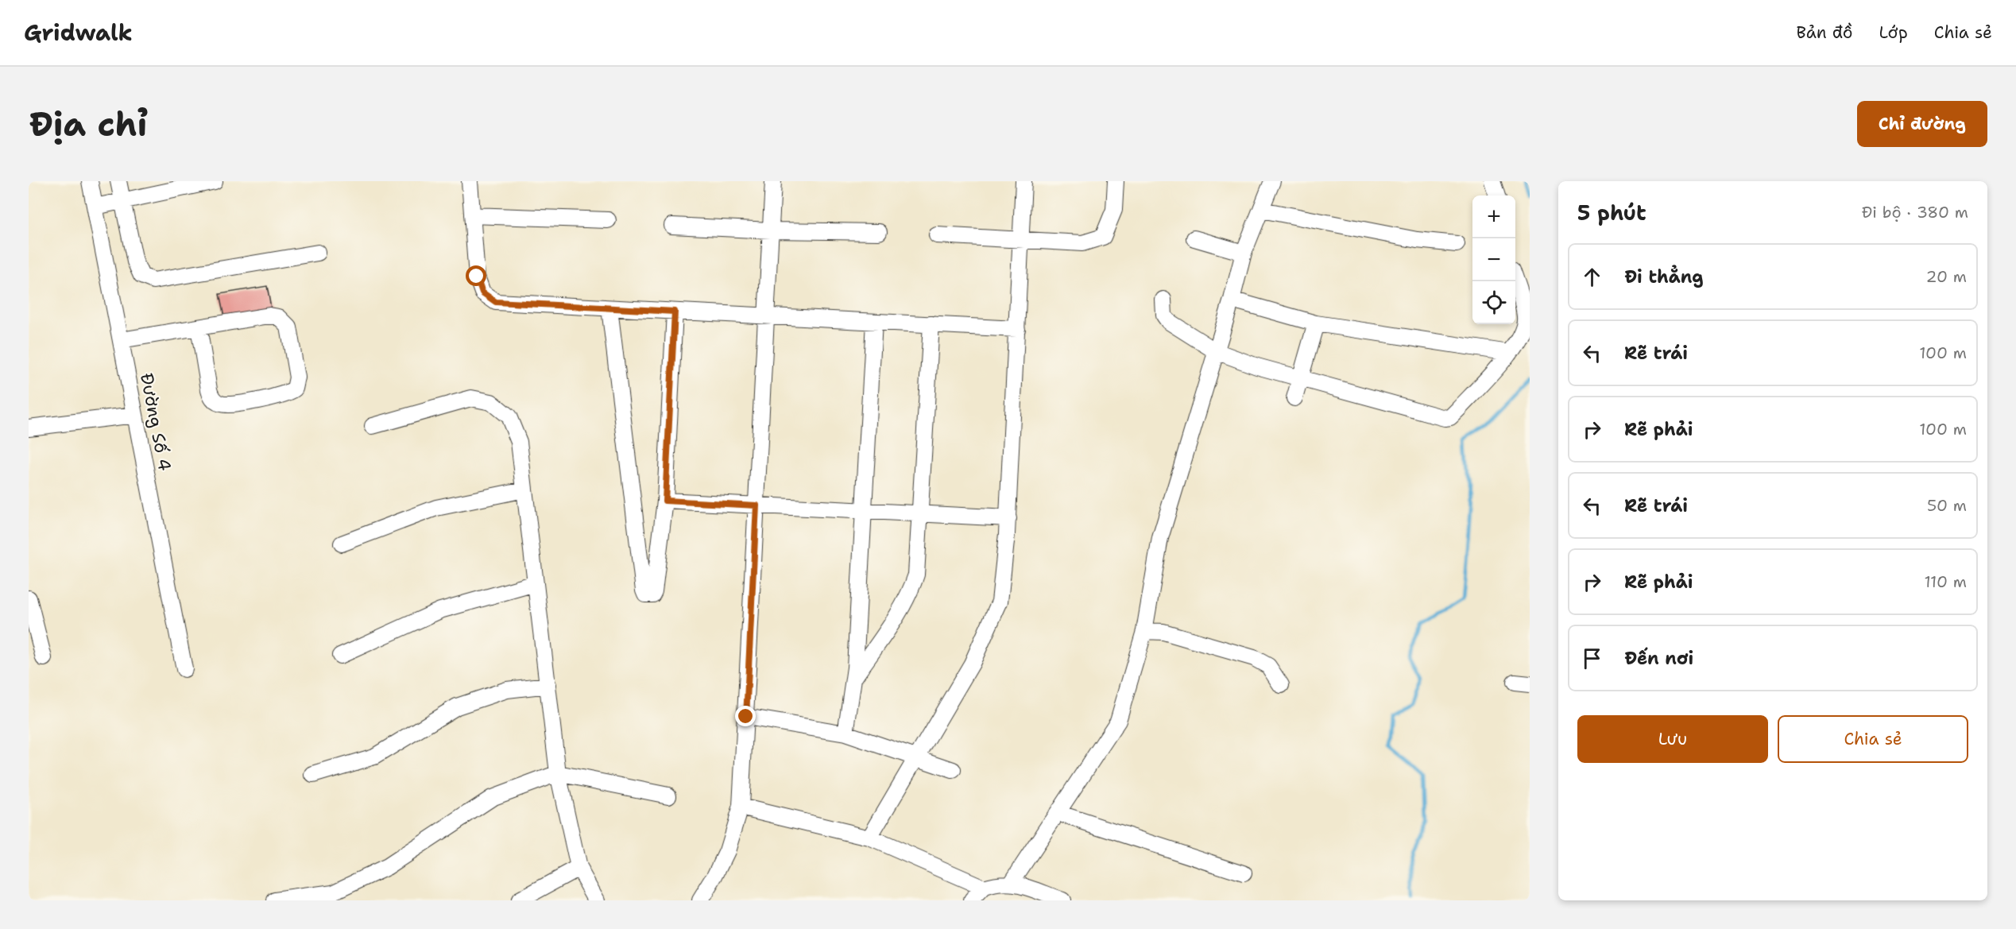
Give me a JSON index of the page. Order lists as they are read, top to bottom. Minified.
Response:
{"streets":{"street":["Đường Số 4"]},"page":{"header":"Gridwalk","nav":["Bản đồ","Lớp","Chia sẻ"],"buttons":["Chỉ đường",["Lưu","Chia sẻ"]],"title":"Địa chỉ","heading":["5 phút","Đi bộ · 380 m"],"map_buttons":["+","−"],"list":[["Đi thẳng","20 m"],["Rẽ trái","100 m"],["Rẽ phải","100 m"],["Rẽ trái","50 m"],["Rẽ phải","110 m"],"Đến nơi"]}}
